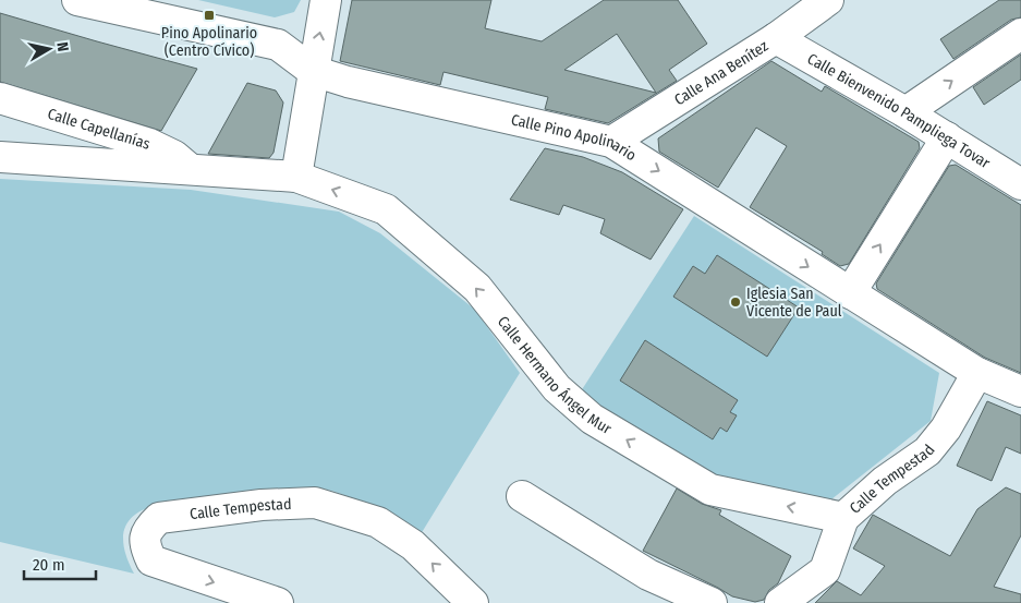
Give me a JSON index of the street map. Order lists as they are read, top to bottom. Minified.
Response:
{"streets":{"street":["Calle Ana Benítez","Calle Bienvenido Pampliega Tovar","Calle Capellanías","Calle Pino Apolinario","Calle Hermano Ángel Mur","Calle Tempestad"]},"crossings":[["Calle Ana Benítez","Calle Bienvenido Pampliega Tovar"],["Calle Ana Benítez","Calle Pino Apolinario"],["Calle Capellanías","Calle Hermano Ángel Mur"],["Calle Pino Apolinario","Calle Tempestad"],["Calle Hermano Ángel Mur","Calle Tempestad"]],"places":{"transit":["Pino Apolinario (Centro Cívico)"],"other":["Iglesia San Vicente de Paul"]},"scale_bar":"20 m","north":"right"}
